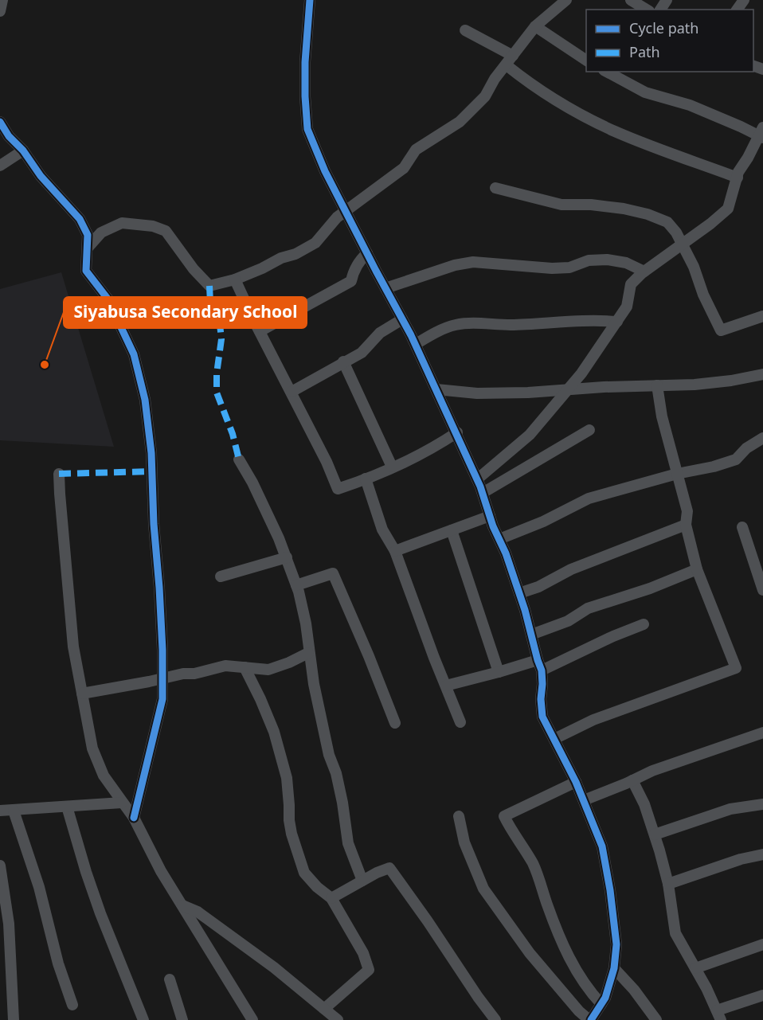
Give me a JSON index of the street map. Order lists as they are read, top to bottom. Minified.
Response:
{"places":["Siyabusa Secondary School"],"legend":["Cycle path","Path"]}
